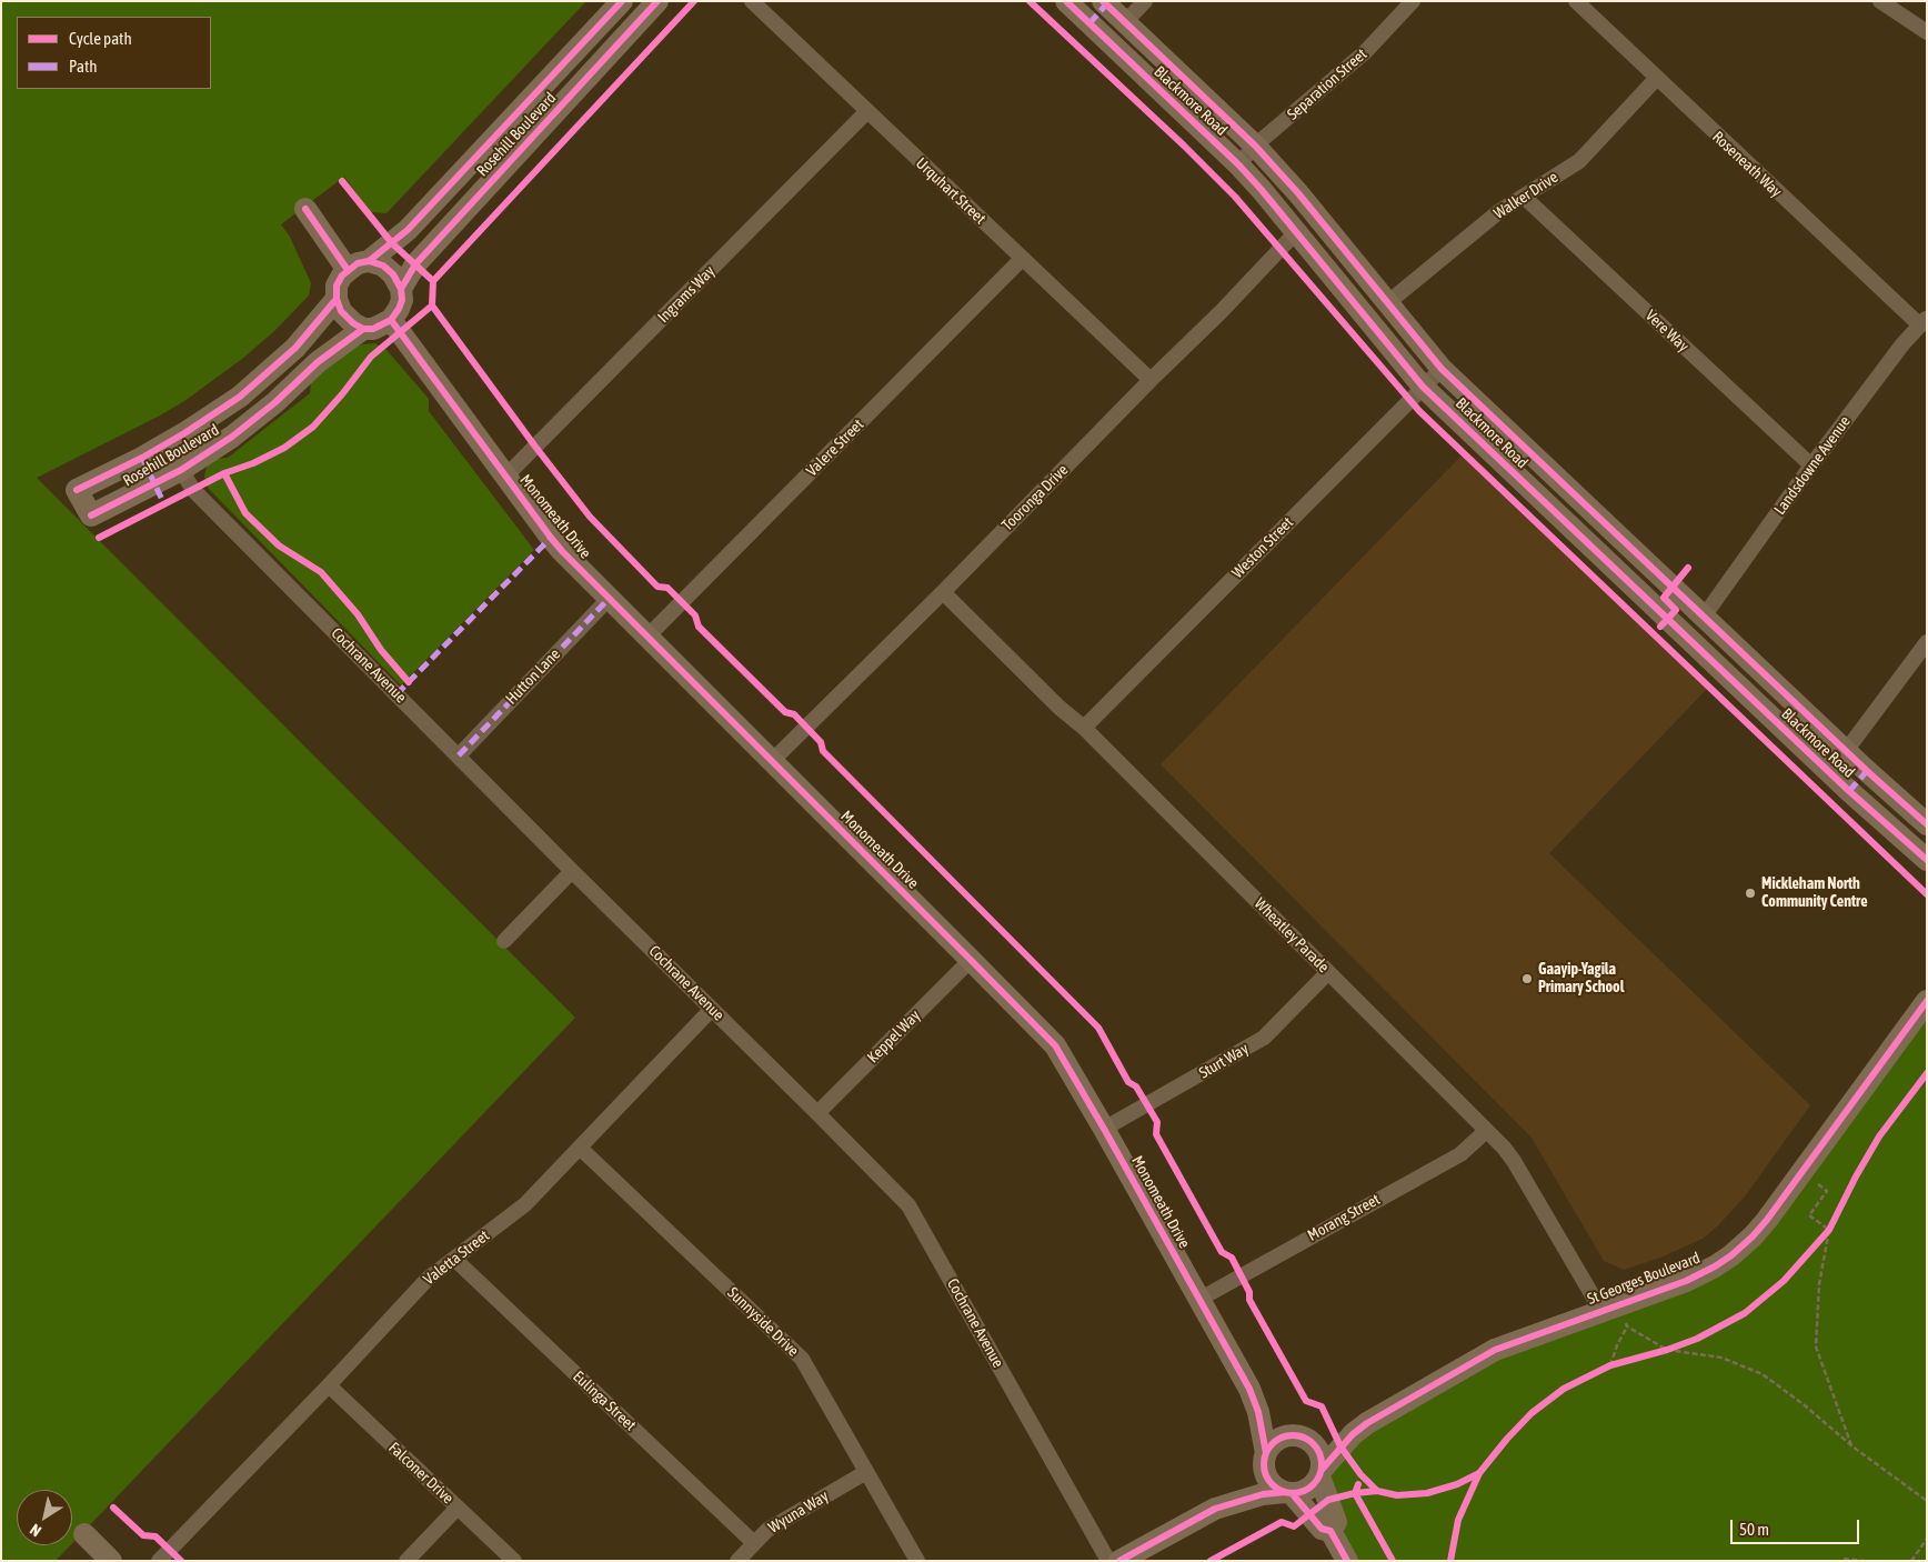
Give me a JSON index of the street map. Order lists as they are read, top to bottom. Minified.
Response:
{"streets":{"street":["Separation Street","Blackmore Road","Rosehill Boulevard","Roseneath Way","Urquhart Street","Walker Drive","Ingrams Way","Vere Way","Valere Street","Landsdowne Avenue","Tooronga Drive","Monomeath Drive","Weston Street","Cochrane Avenue","Hutton Lane","Wheatley Parade","Keppel Way","Sturt Way","Morang Street","Valetta Street","St Georges Boulevard","Sunnyside Drive","Eulinga Street","Falconer Drive","Wyuna Way"]},"crossings":[["Separation Street","Blackmore Road"],["Blackmore Road","Walker Drive"],["Blackmore Road","Landsdowne Avenue"],["Blackmore Road","Tooronga Drive"],["Blackmore Road","Weston Street"],["Rosehill Boulevard","Monomeath Drive"],["Rosehill Boulevard","Cochrane Avenue"],["Roseneath Way","Walker Drive"],["Roseneath Way","Landsdowne Avenue"],["Urquhart Street","Ingrams Way"],["Urquhart Street","Valere Street"],["Urquhart Street","Tooronga Drive"],["Walker Drive","Vere Way"],["Ingrams Way","Monomeath Drive"],["Vere Way","Landsdowne Avenue"],["Valere Street","Monomeath Drive"],["Tooronga Drive","Monomeath Drive"],["Tooronga Drive","Wheatley Parade"],["Monomeath Drive","Hutton Lane"],["Monomeath Drive","Keppel Way"],["Monomeath Drive","Sturt Way"],["Monomeath Drive","Morang Street"],["Monomeath Drive","St Georges Boulevard"],["Weston Street","Wheatley Parade"],["Cochrane Avenue","Hutton Lane"],["Cochrane Avenue","Keppel Way"],["Cochrane Avenue","Valetta Street"],["Wheatley Parade","Sturt Way"],["Wheatley Parade","Morang Street"],["Wheatley Parade","St Georges Boulevard"],["Valetta Street","Sunnyside Drive"],["Valetta Street","Eulinga Street"],["Valetta Street","Falconer Drive"],["Sunnyside Drive","Wyuna Way"],["Eulinga Street","Wyuna Way"]],"places":["Mickleham North Community Centre","Gaayip-Yagila Primary School"],"legend":["Cycle path","Path"],"scale_bar":"50 m","north":"bottom left"}
